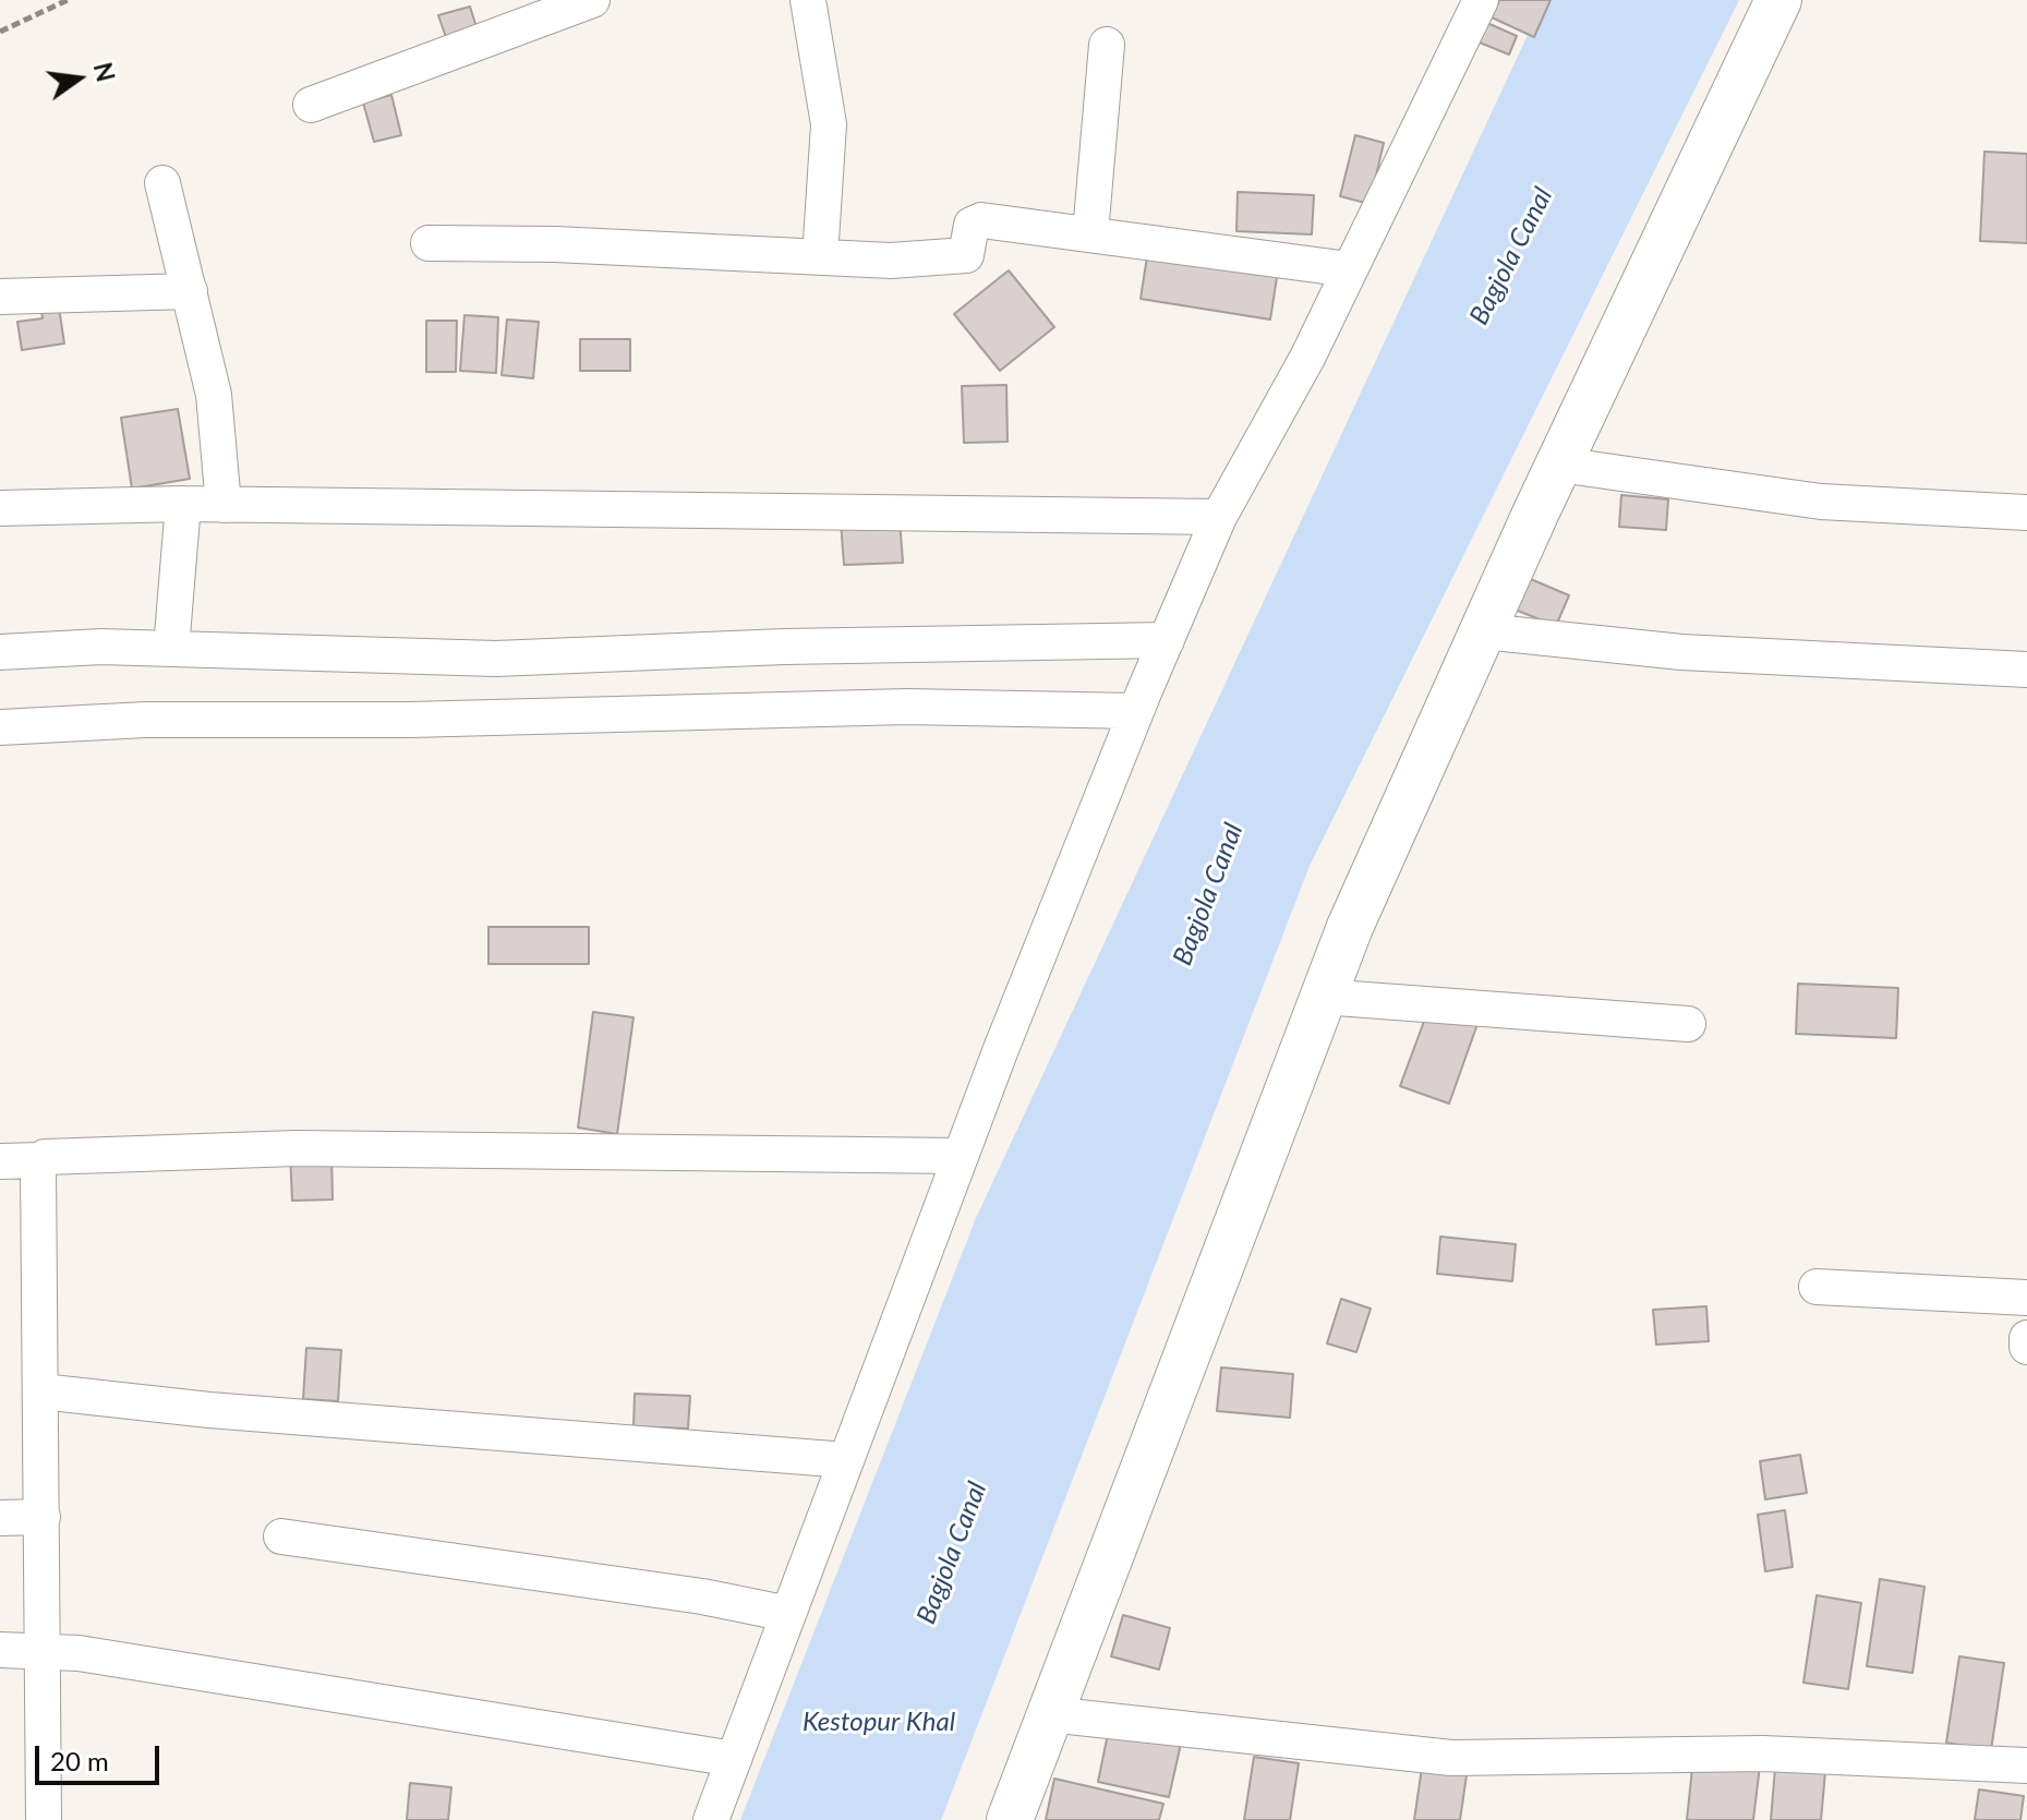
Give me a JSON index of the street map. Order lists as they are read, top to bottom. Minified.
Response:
{"water":["Bagjola Canal","Kestopur Khal"],"scale_bar":"20 m","north":"right"}
